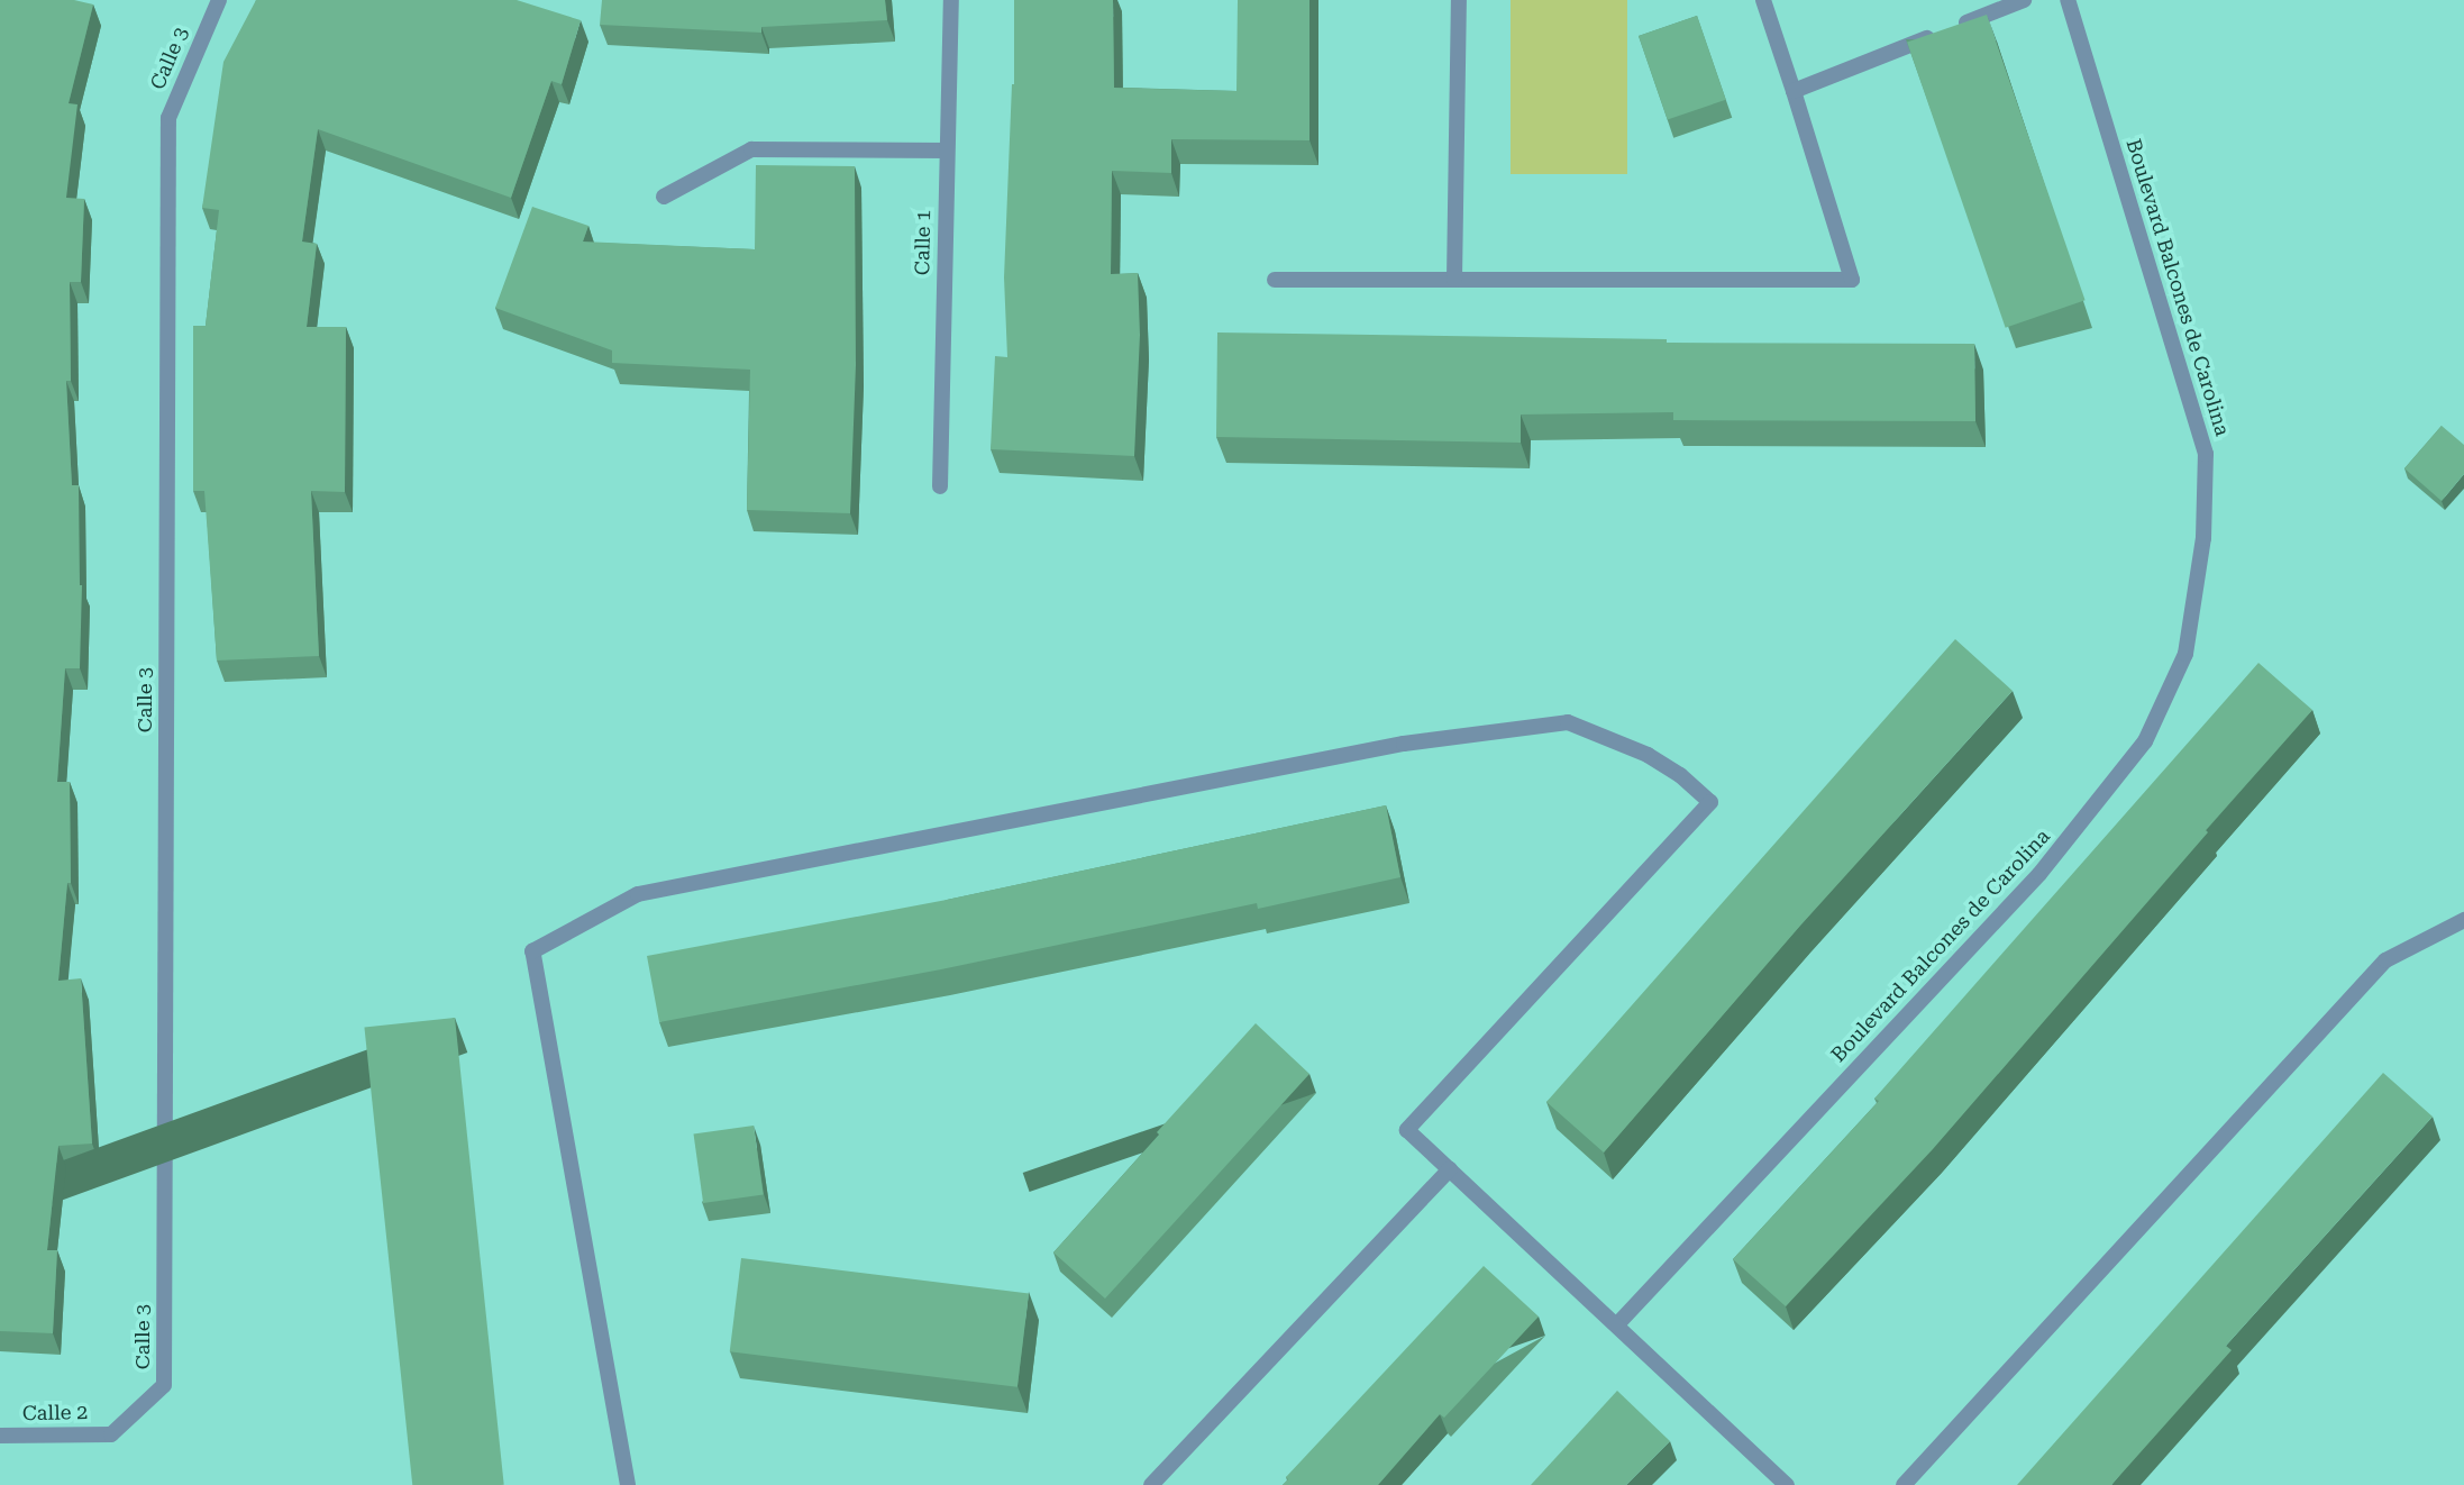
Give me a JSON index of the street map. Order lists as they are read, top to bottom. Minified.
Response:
{"streets":{"street":["Calle 3","Calle 1","Boulevard Balcones de Carolina","Calle 2"]},"crossings":[["Calle 3","Calle 2"]]}
